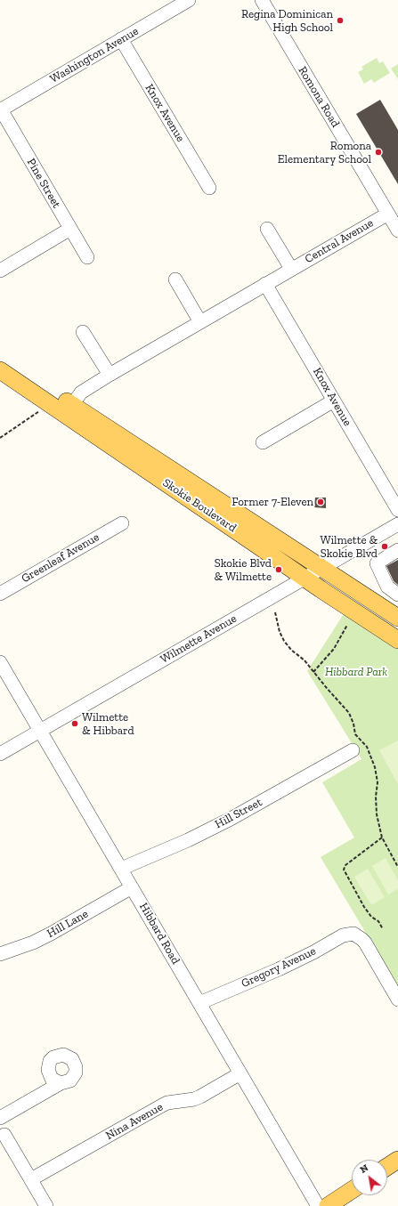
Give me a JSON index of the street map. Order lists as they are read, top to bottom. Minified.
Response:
{"streets":{"main road":["Skokie Boulevard"],"street":["Washington Avenue","Romona Road","Knox Avenue","Pine Street","Central Avenue","Greenleaf Avenue","Wilmette Avenue","Hill Street","Hill Lane","Hibbard Road","Gregory Avenue","Nina Avenue"]},"crossings":[["Washington Avenue","Knox Avenue"],["Washington Avenue","Pine Street"],["Romona Road","Central Avenue"],["Knox Avenue","Central Avenue"],["Central Avenue","Skokie Boulevard"],["Skokie Boulevard","Wilmette Avenue"],["Wilmette Avenue","Hibbard Road"],["Hill Street","Hibbard Road"],["Hill Lane","Hibbard Road"],["Hibbard Road","Gregory Avenue"],["Hibbard Road","Nina Avenue"]],"parks":["Hibbard Park"],"places":["Regina Dominican High School","Romona Elementary School","Former 7-Eleven","Wilmette & Skokie Blvd","Skokie Blvd & Wilmette","Wilmette & Hibbard"],"north":"top left"}
